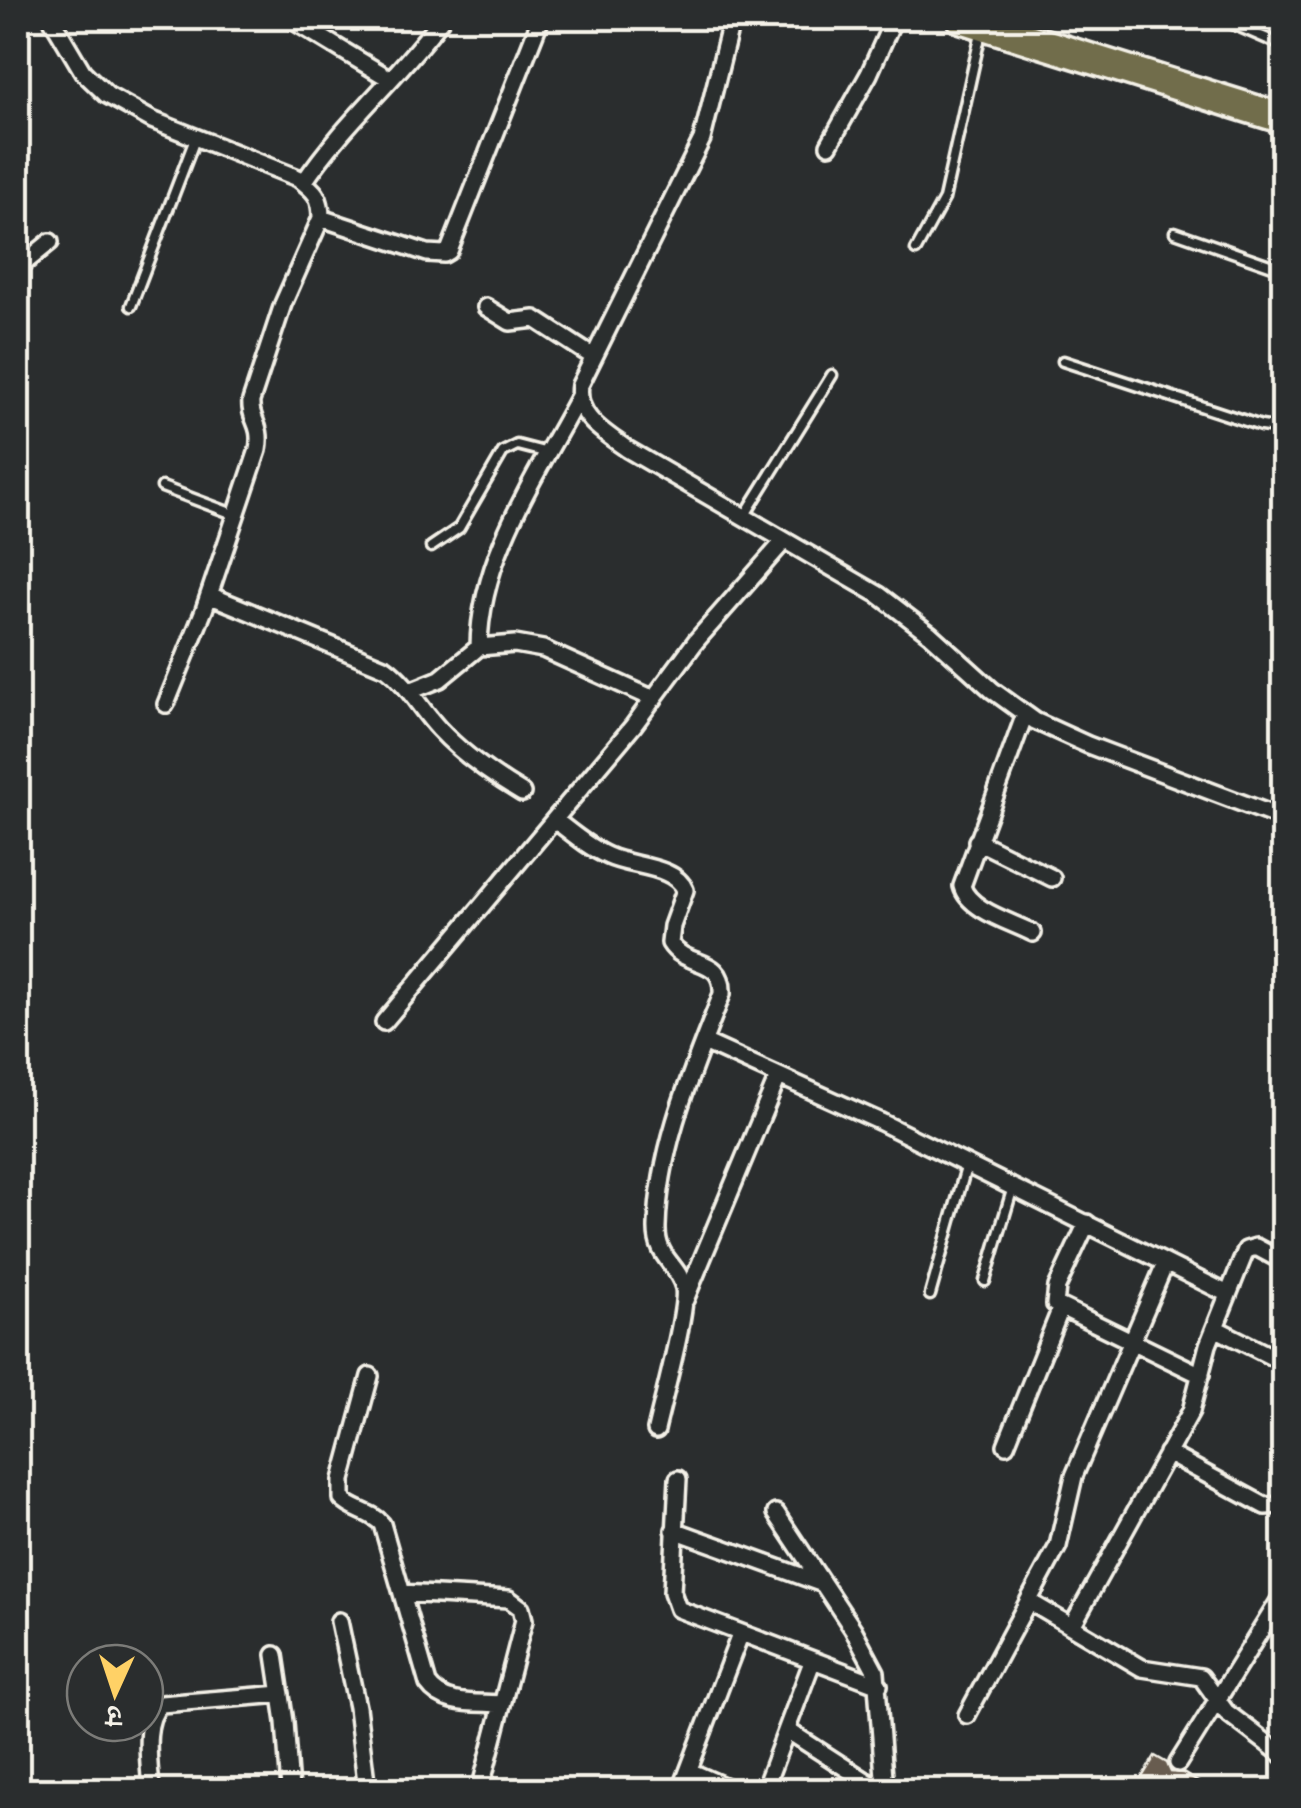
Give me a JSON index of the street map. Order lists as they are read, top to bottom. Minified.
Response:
{"north":"bottom"}
